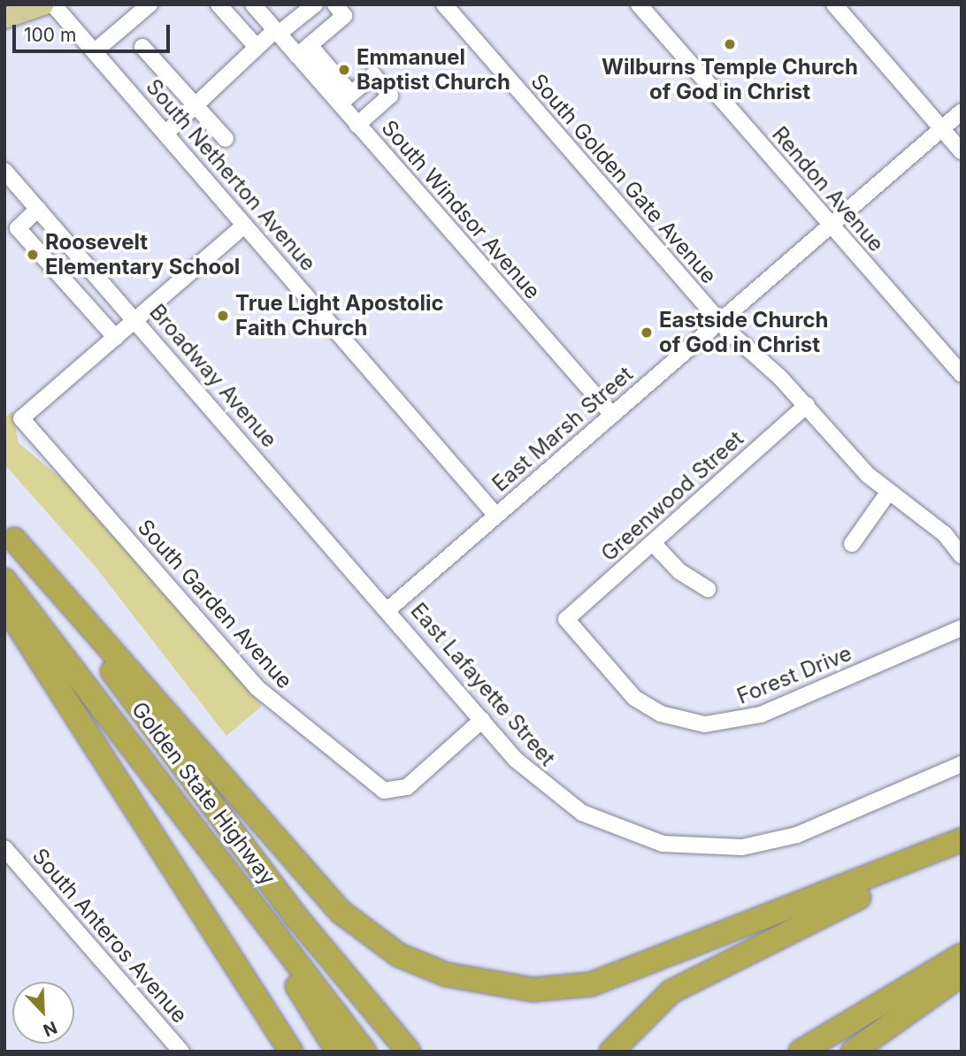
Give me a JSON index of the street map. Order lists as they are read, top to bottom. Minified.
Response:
{"streets":{"highway":["Golden State Highway"],"street":["South Netherton Avenue","South Golden Gate Avenue","Rendon Avenue","South Windsor Avenue","Broadway Avenue","East Marsh Street","Greenwood Street","South Garden Avenue","Forest Drive","East Lafayette Street","South Anteros Avenue"]},"crossings":[["South Netherton Avenue","East Marsh Street"],["South Golden Gate Avenue","East Marsh Street"],["South Golden Gate Avenue","Greenwood Street"],["Rendon Avenue","East Marsh Street"],["South Windsor Avenue","East Marsh Street"],["Broadway Avenue","East Marsh Street"],["Broadway Avenue","East Lafayette Street"],["East Marsh Street","East Lafayette Street"],["Greenwood Street","Forest Drive"],["South Garden Avenue","East Lafayette Street"]],"places":["Wilburns Temple Church of God in Christ","Emmanuel Baptist Church","Roosevelt Elementary School","True Light Apostolic Faith Church","Eastside Church of God in Christ"],"scale_bar":"100 m","north":"bottom right"}
